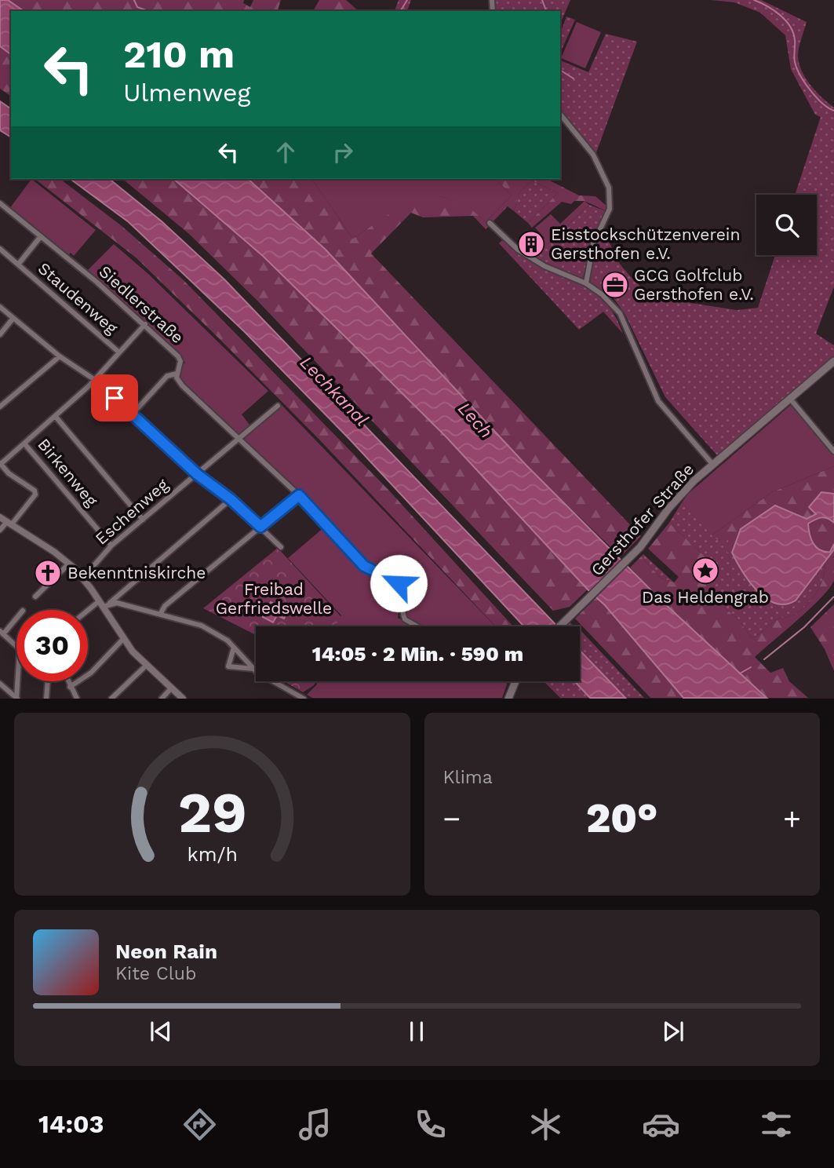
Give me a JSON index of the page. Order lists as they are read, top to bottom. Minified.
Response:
{"streets":{"main road":["Gersthofer Straße"],"street":["Staudenweg","Siedlerstraße","Birkenweg","Eschenweg"]},"crossings":[["Staudenweg","Siedlerstraße"],["Siedlerstraße","Eschenweg"],["Birkenweg","Eschenweg"]],"water":["Lechkanal","Lech"],"parks":["Freibad Gerfriedswelle"],"places":{"building":["Eisstockschützenverein Gersthofen e.V."],"office":["GCG Golfclub Gersthofen e.V."],"place":["Das Heldengrab"],"church":["Bekenntniskirche"]},"page":{"turn":["210 m","Ulmenweg"],"limit":"30","trip":"14:05 · 2 Min. · 590 m","tile":"Klima","heat":["−","20°","+"],"song":["Neon Rain","Kite Club"],"tabs":"14:03","gauge":["29","km/h"]}}
